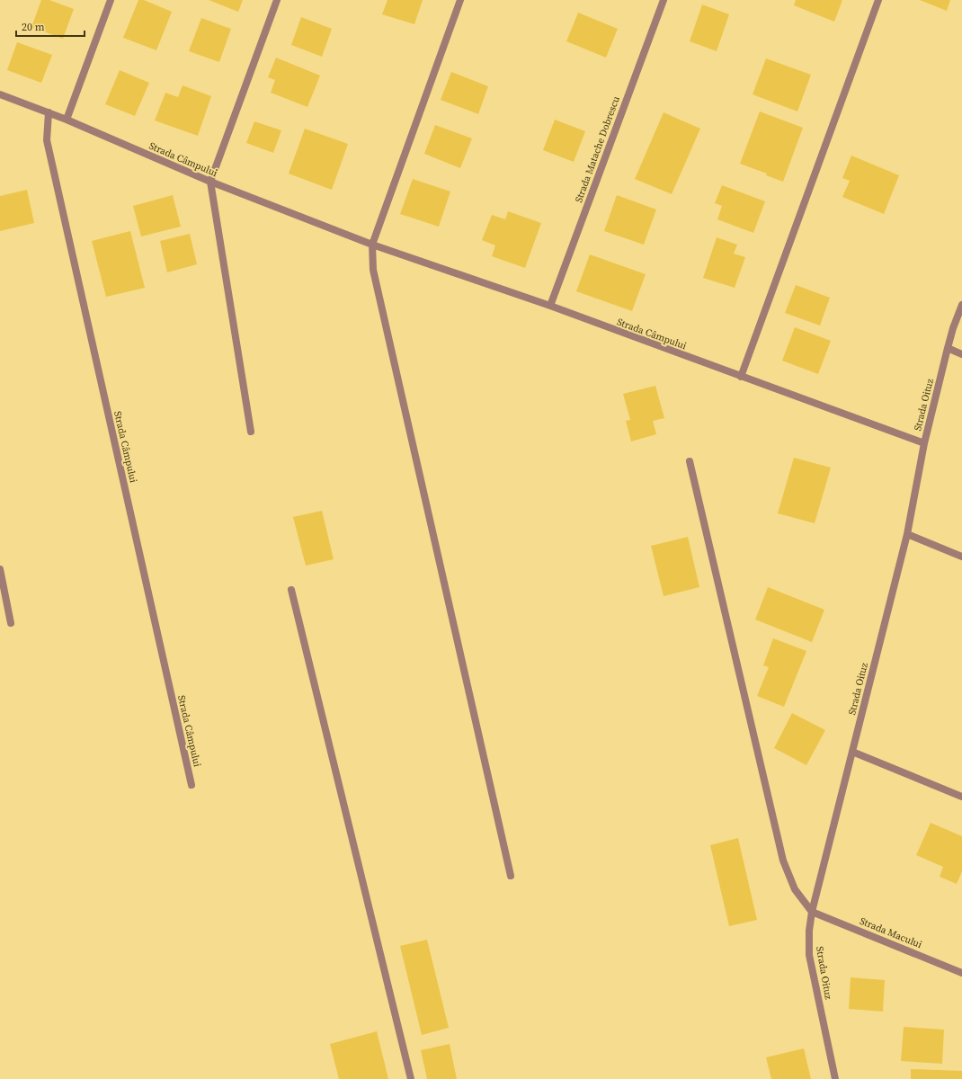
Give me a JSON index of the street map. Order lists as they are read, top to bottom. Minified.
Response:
{"streets":{"street":["Strada Matache Dobrescu","Strada Câmpului","Strada Oituz","Strada Macului"]},"crossings":[["Strada Matache Dobrescu","Strada Câmpului"],["Strada Câmpului","Strada Oituz"],["Strada Oituz","Strada Macului"]],"scale_bar":"20 m"}
